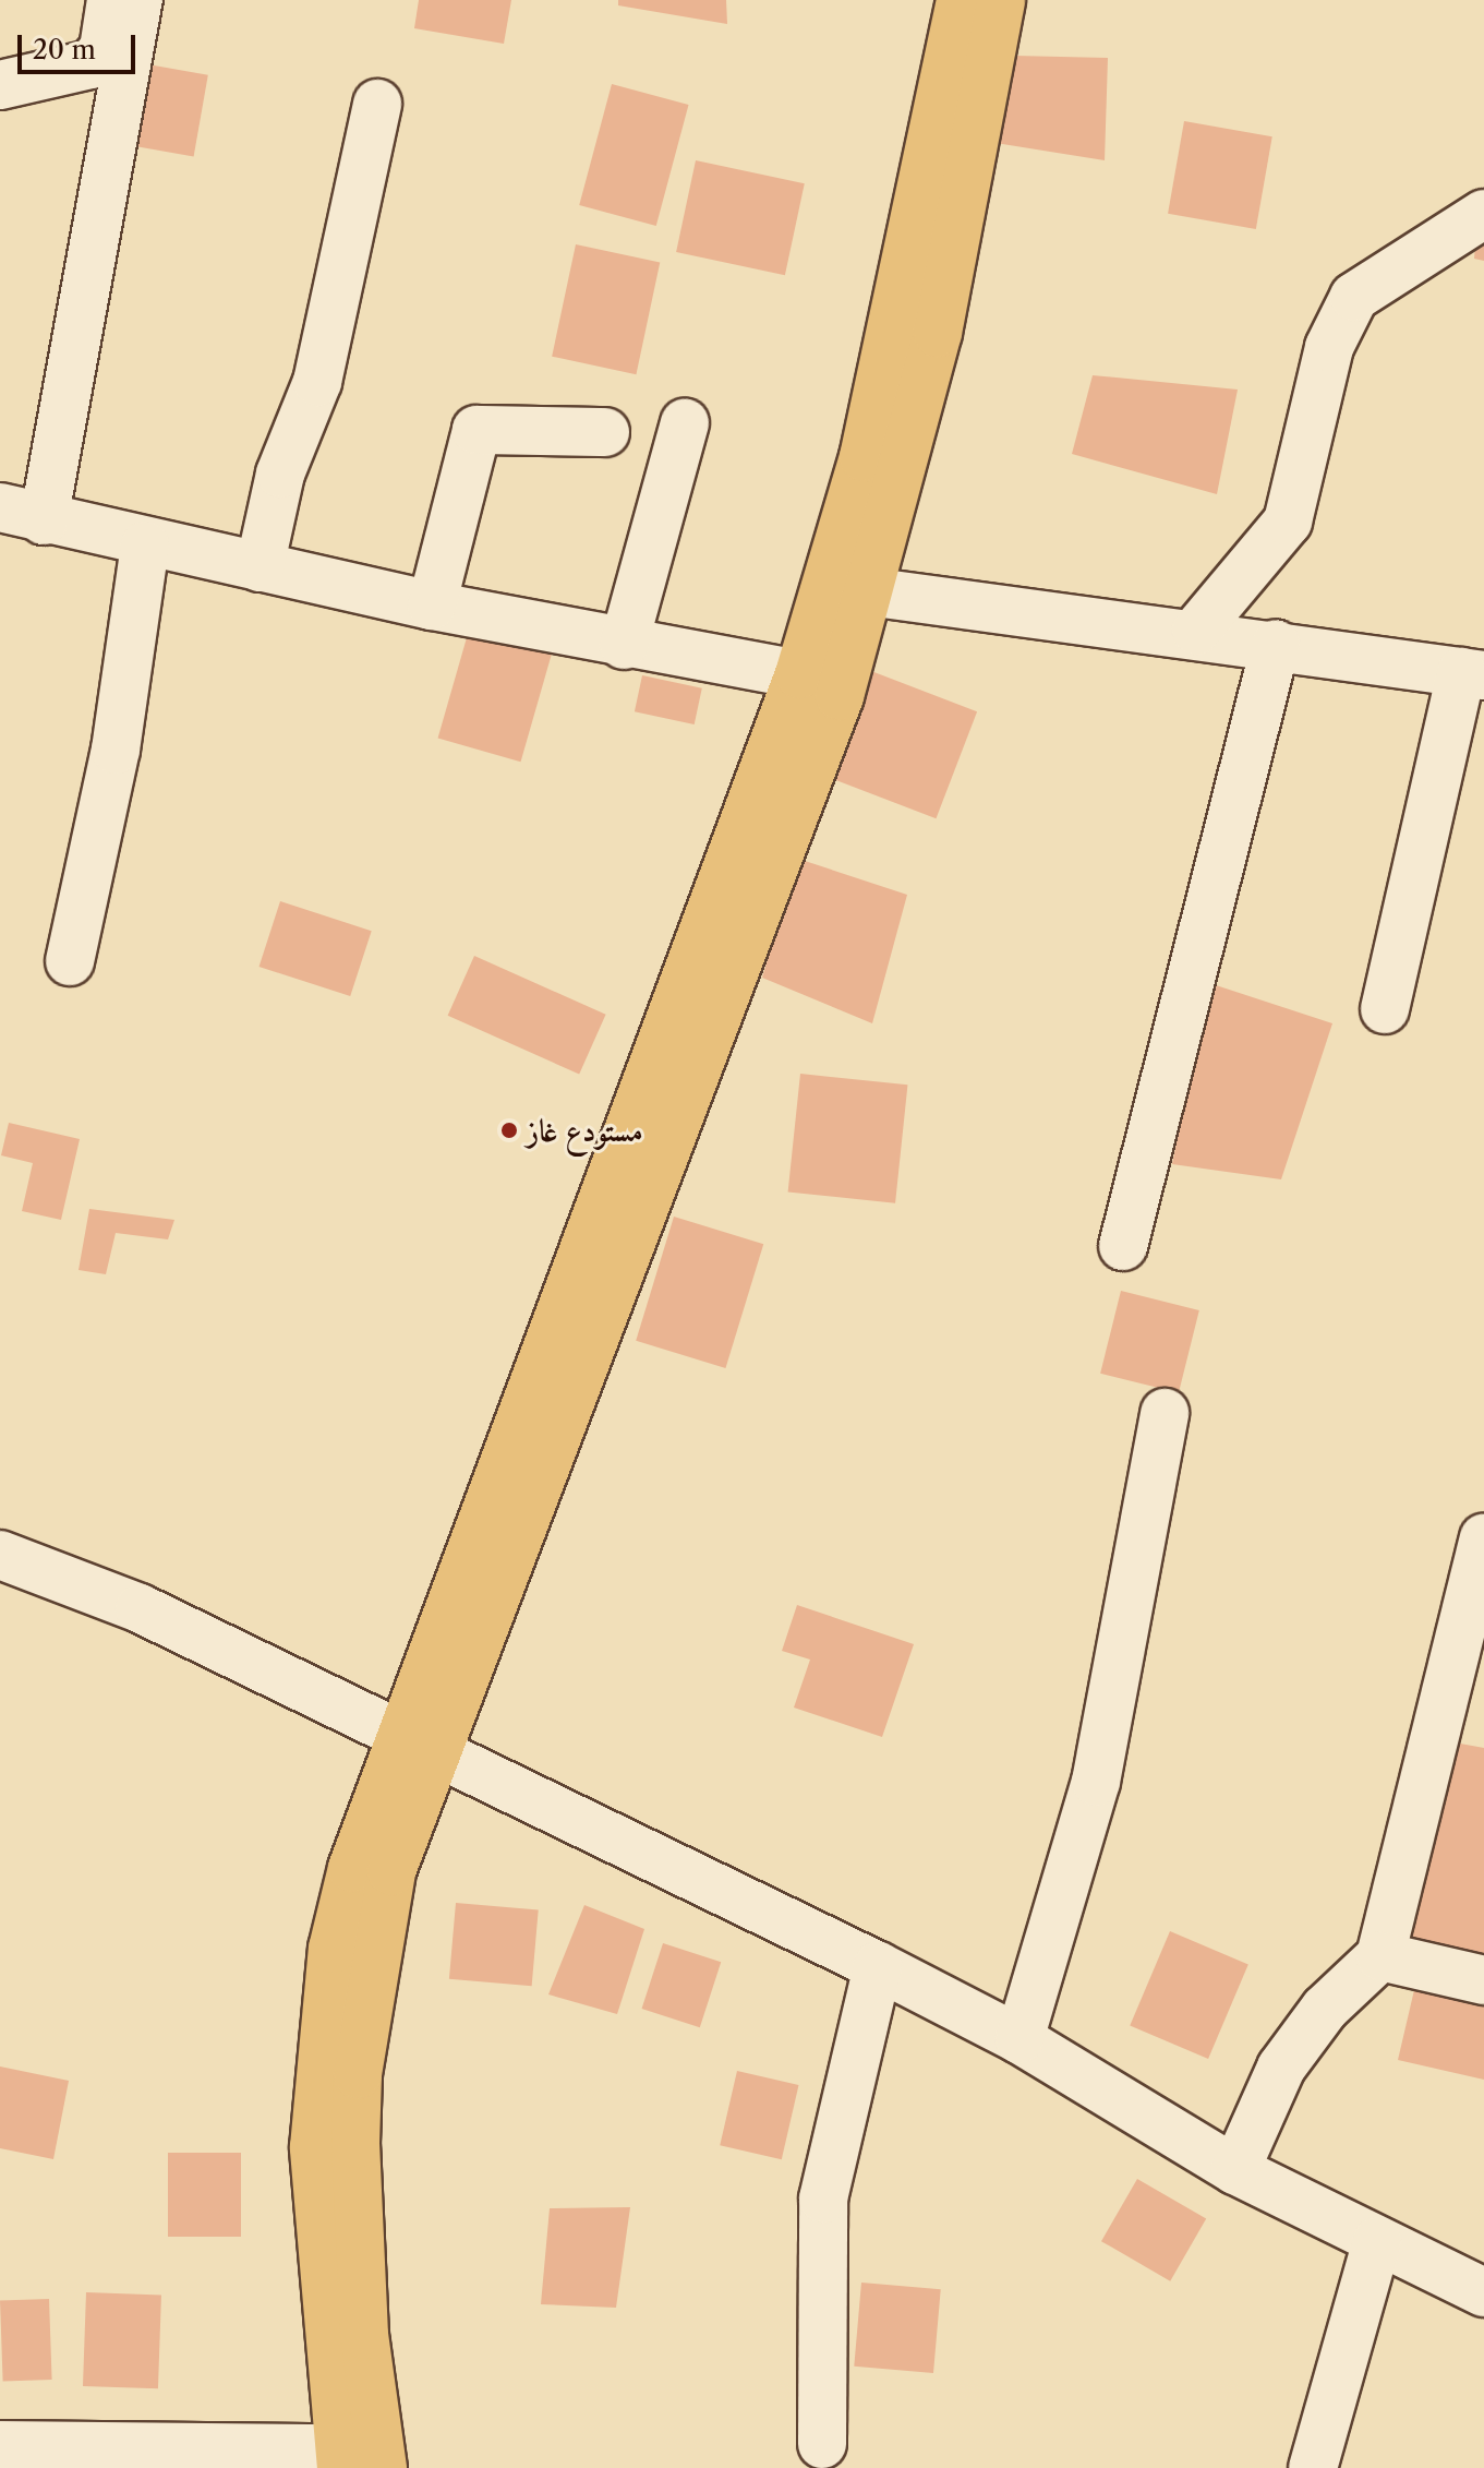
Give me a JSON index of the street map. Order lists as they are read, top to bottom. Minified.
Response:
{"places":["مستودع غاز"],"scale_bar":"20 m"}
